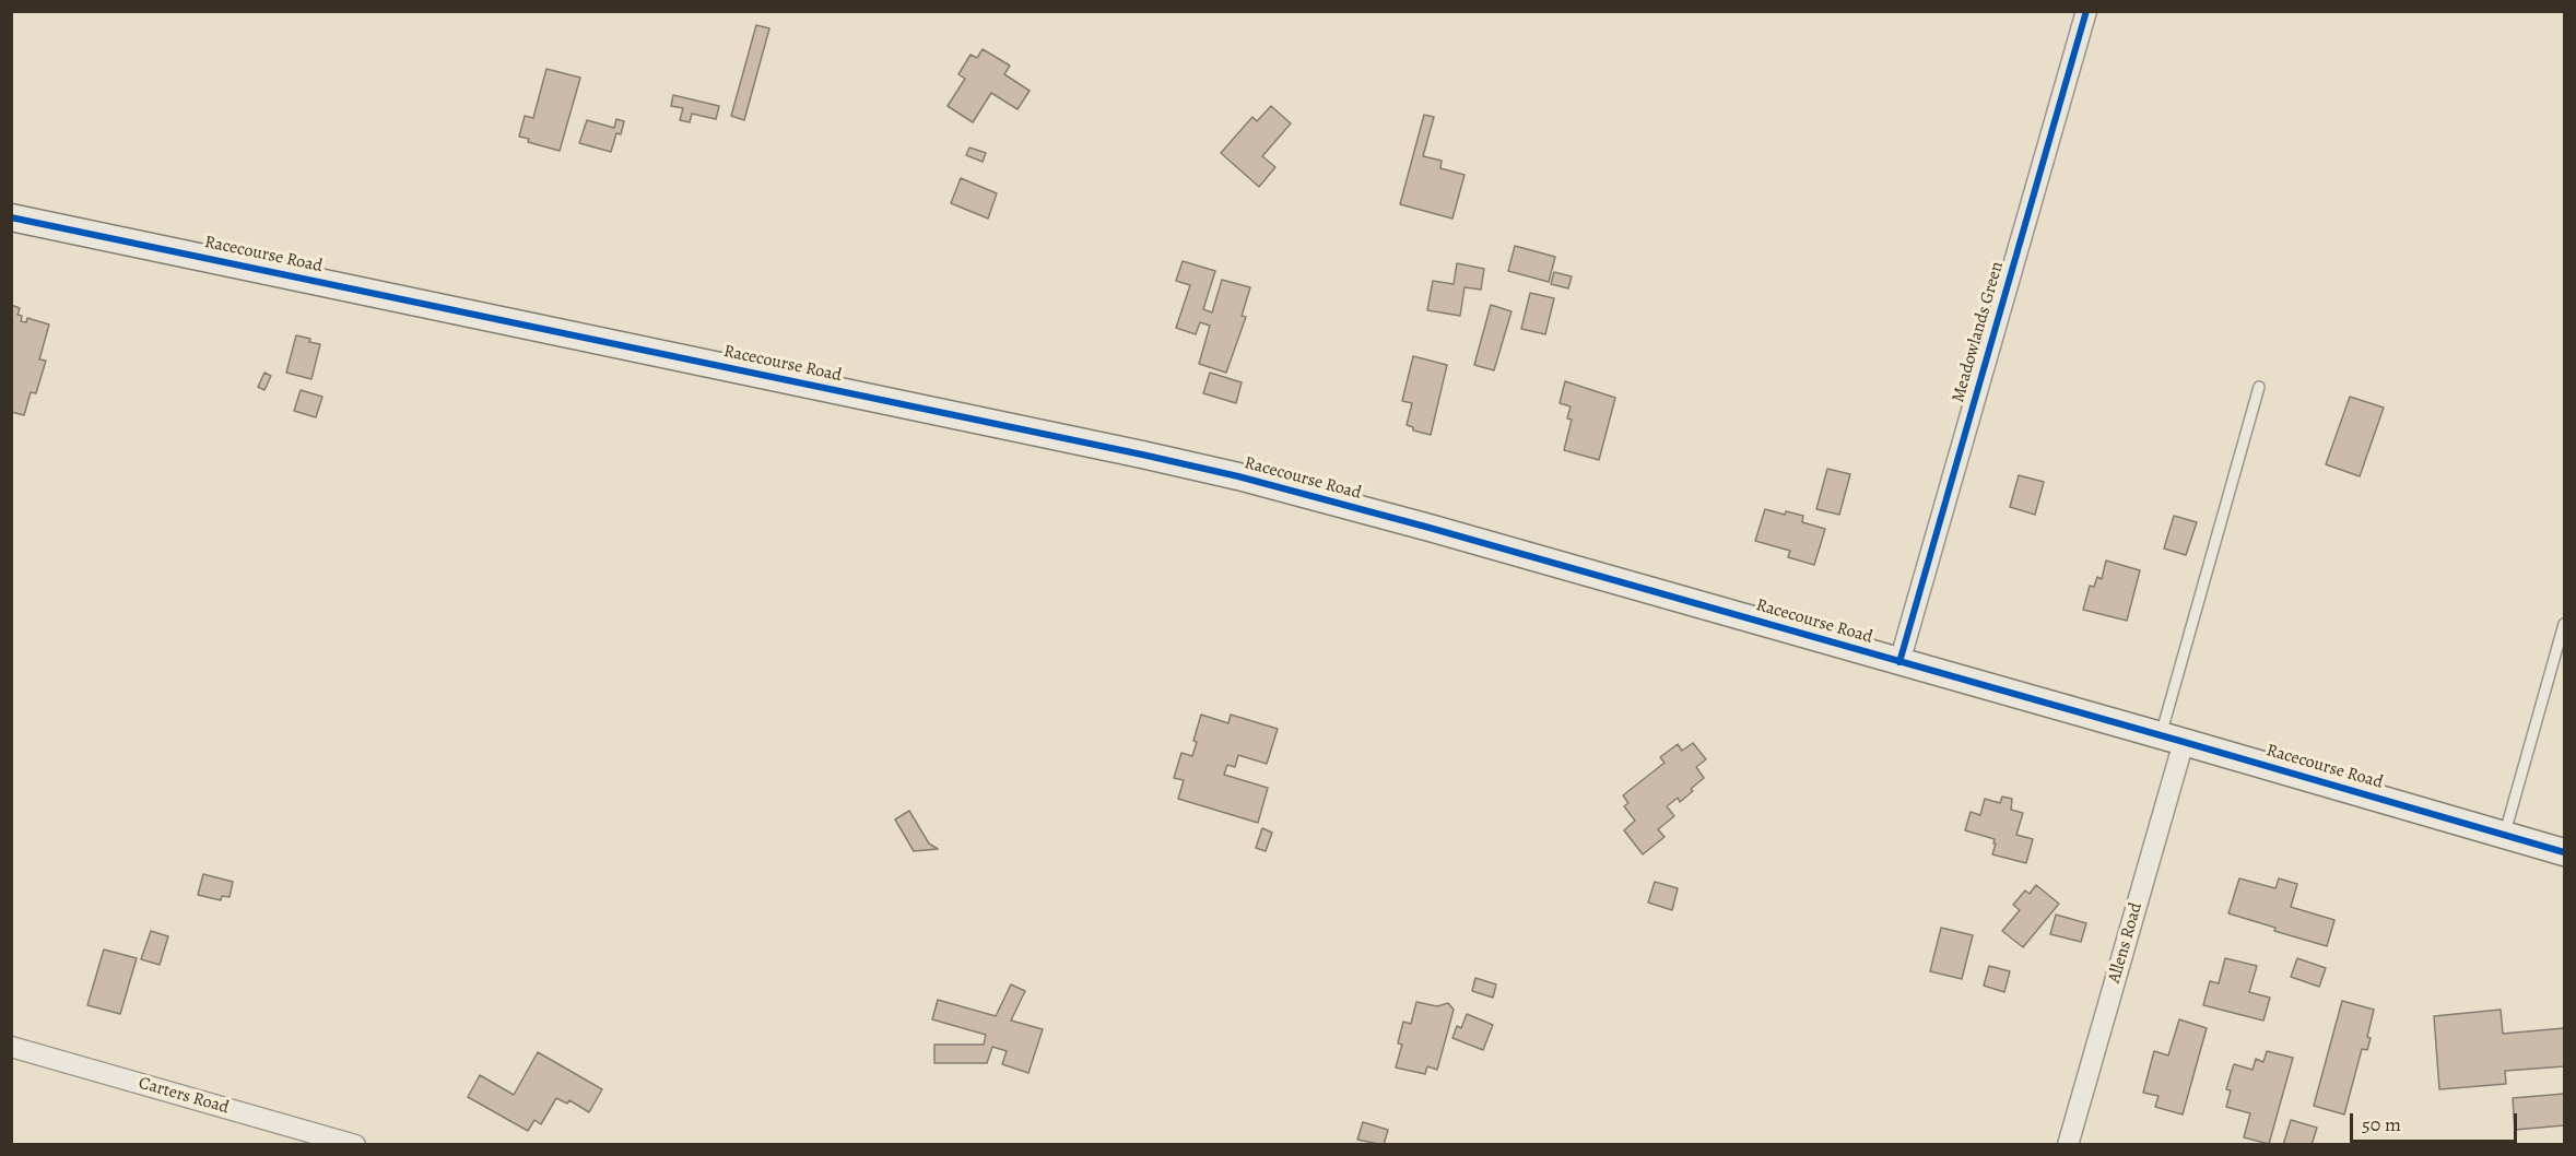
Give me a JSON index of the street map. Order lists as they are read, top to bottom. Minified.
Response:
{"streets":{"street":["Racecourse Road","Meadowlands Green","Allens Road","Carters Road"]},"crossings":[["Racecourse Road","Meadowlands Green"],["Racecourse Road","Allens Road"]],"scale_bar":"50 m"}
